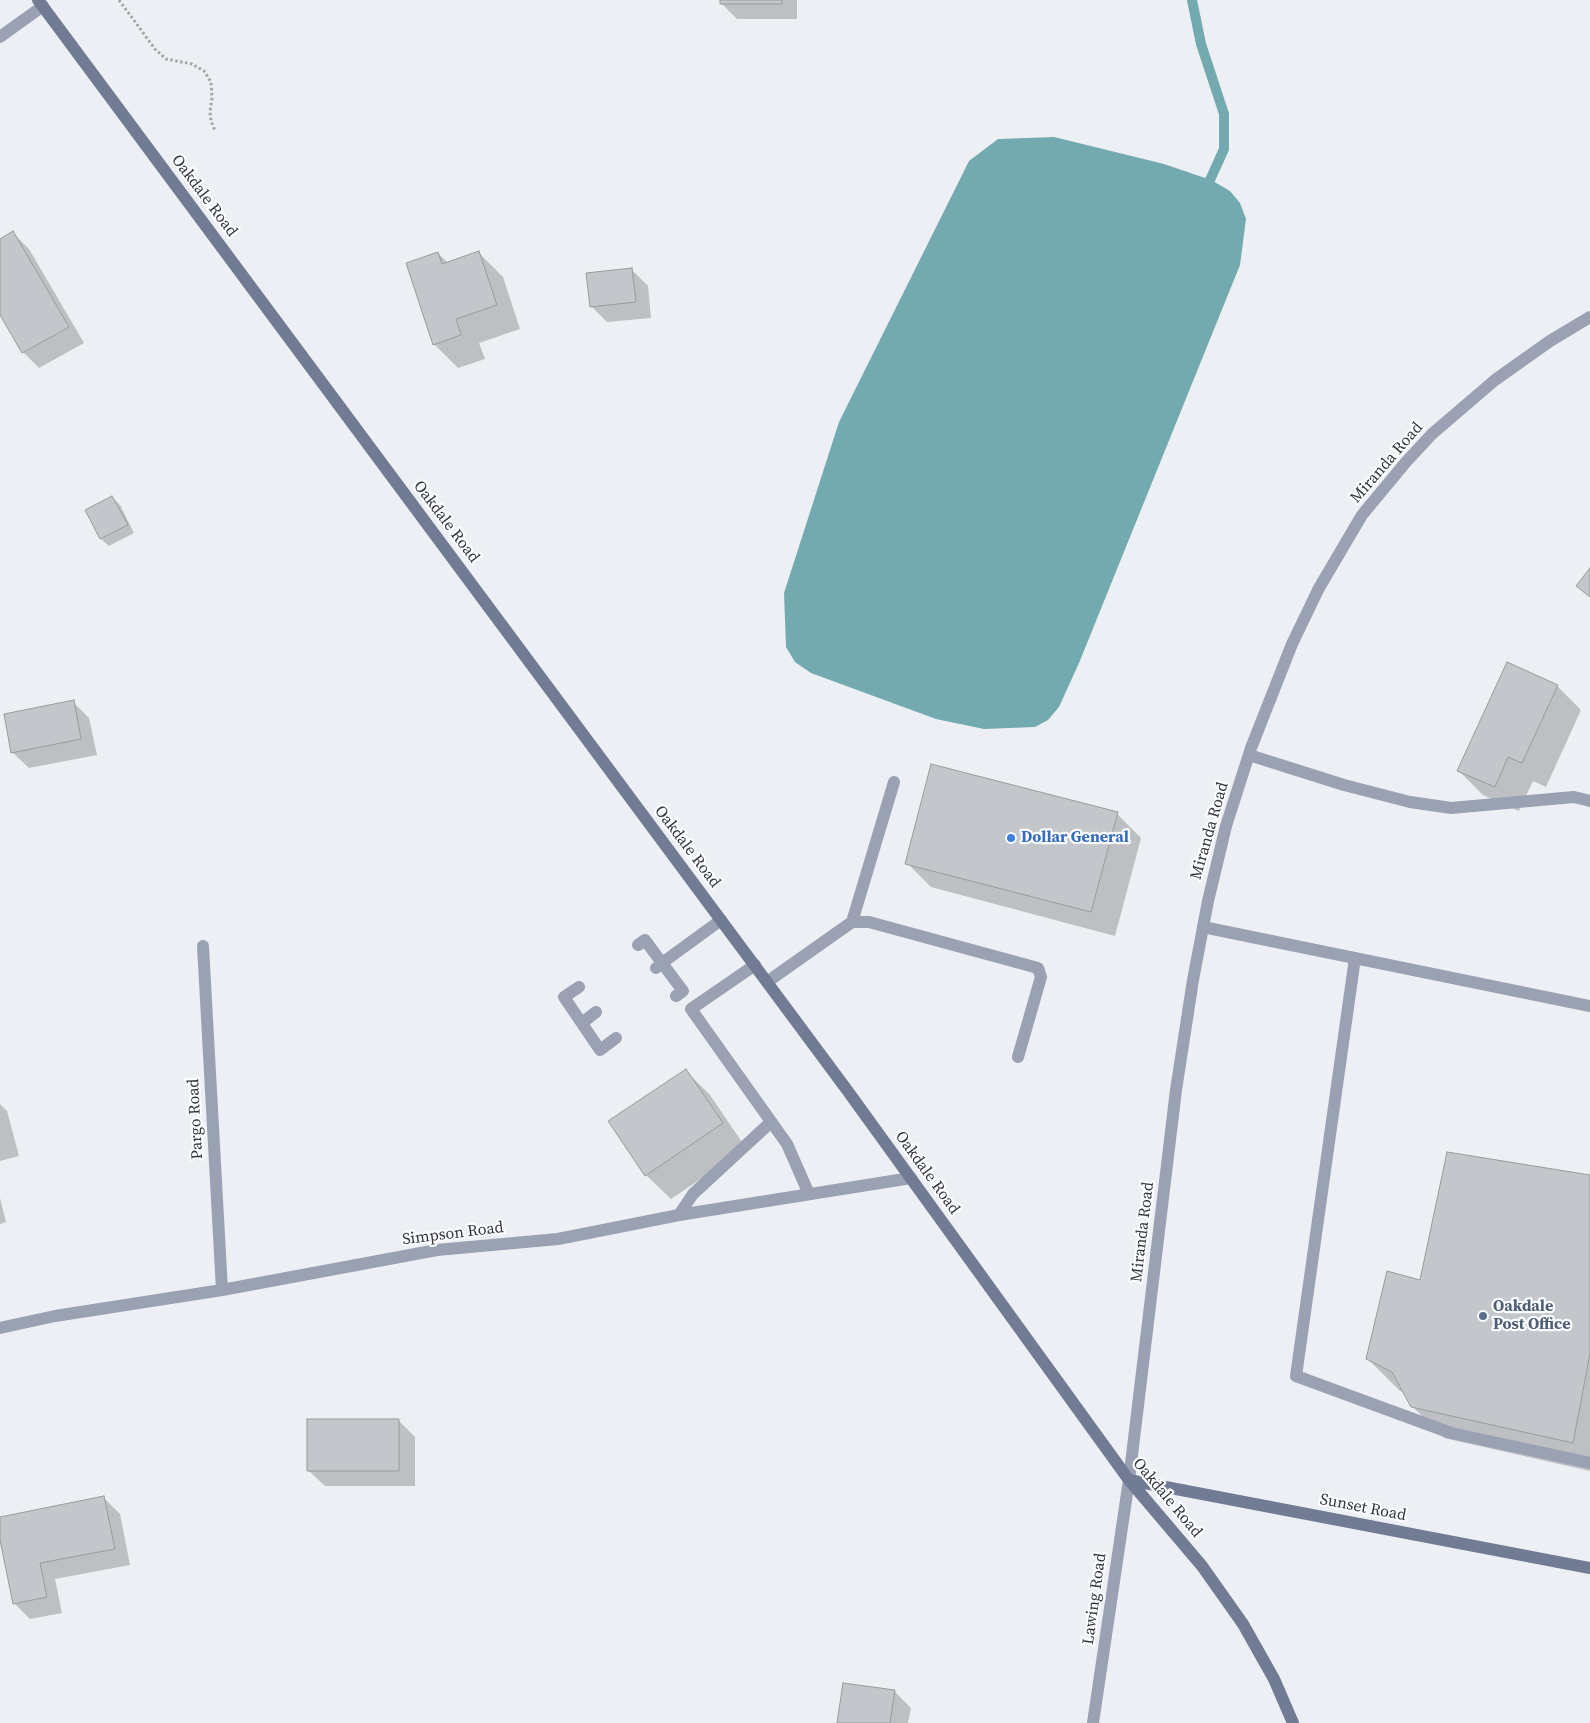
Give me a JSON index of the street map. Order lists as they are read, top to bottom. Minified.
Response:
{"streets":{"main road":["Oakdale Road","Sunset Road"],"street":["Miranda Road","Pargo Road","Simpson Road","Lawing Road"]},"crossings":[["Oakdale Road","Miranda Road"],["Oakdale Road","Simpson Road"],["Oakdale Road","Sunset Road"],["Oakdale Road","Lawing Road"],["Miranda Road","Sunset Road"],["Miranda Road","Lawing Road"],["Pargo Road","Simpson Road"],["Sunset Road","Lawing Road"]],"places":["Dollar General","Oakdale Post Office"]}
